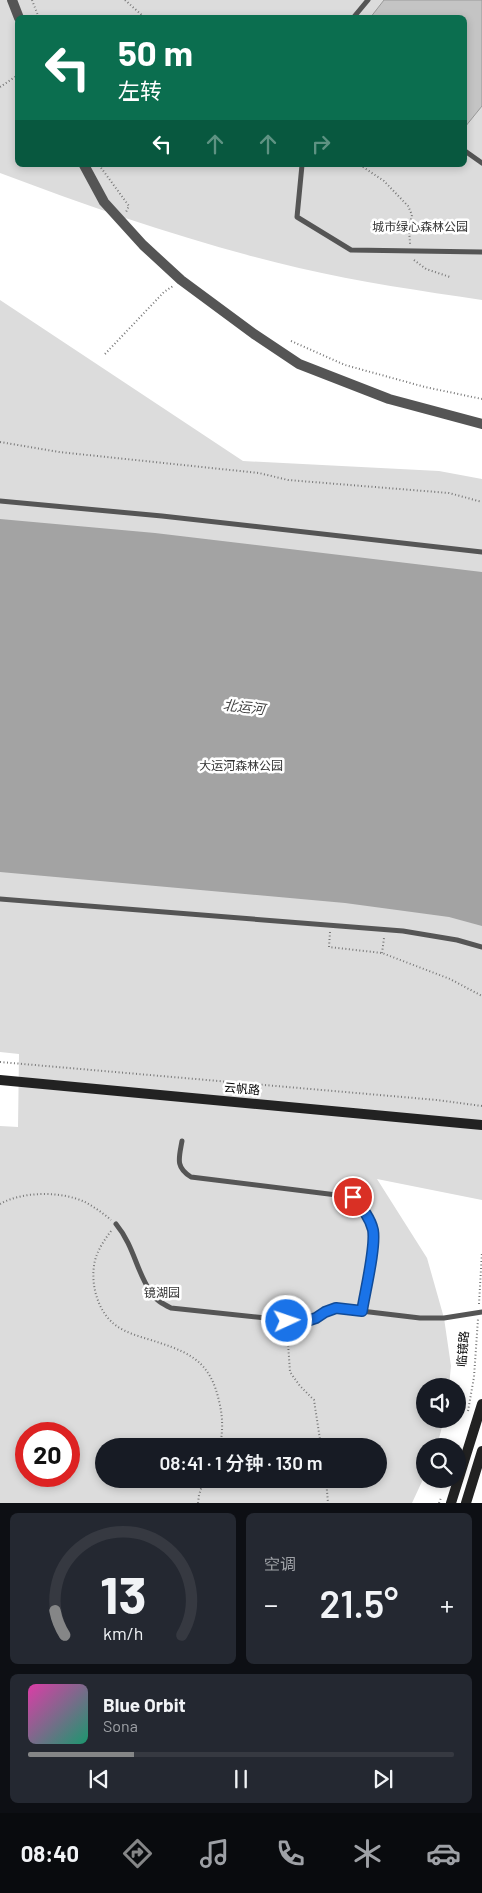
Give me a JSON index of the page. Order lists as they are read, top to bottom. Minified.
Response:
{"streets":{"street":["云帆路"],"path":["临镜路"]},"water":["北运河"],"parks":["城市绿心森林公园","大运河森林公园","镜湖园"],"page":{"turn":["50 m","左转"],"limit":"20","trip":"08:41 · 1 分钟 · 130 m","tile":"空调","heat":["−","21.5°","+"],"song":["Blue Orbit","Sona"],"tabs":"08:40","gauge":["13","km/h"]}}
